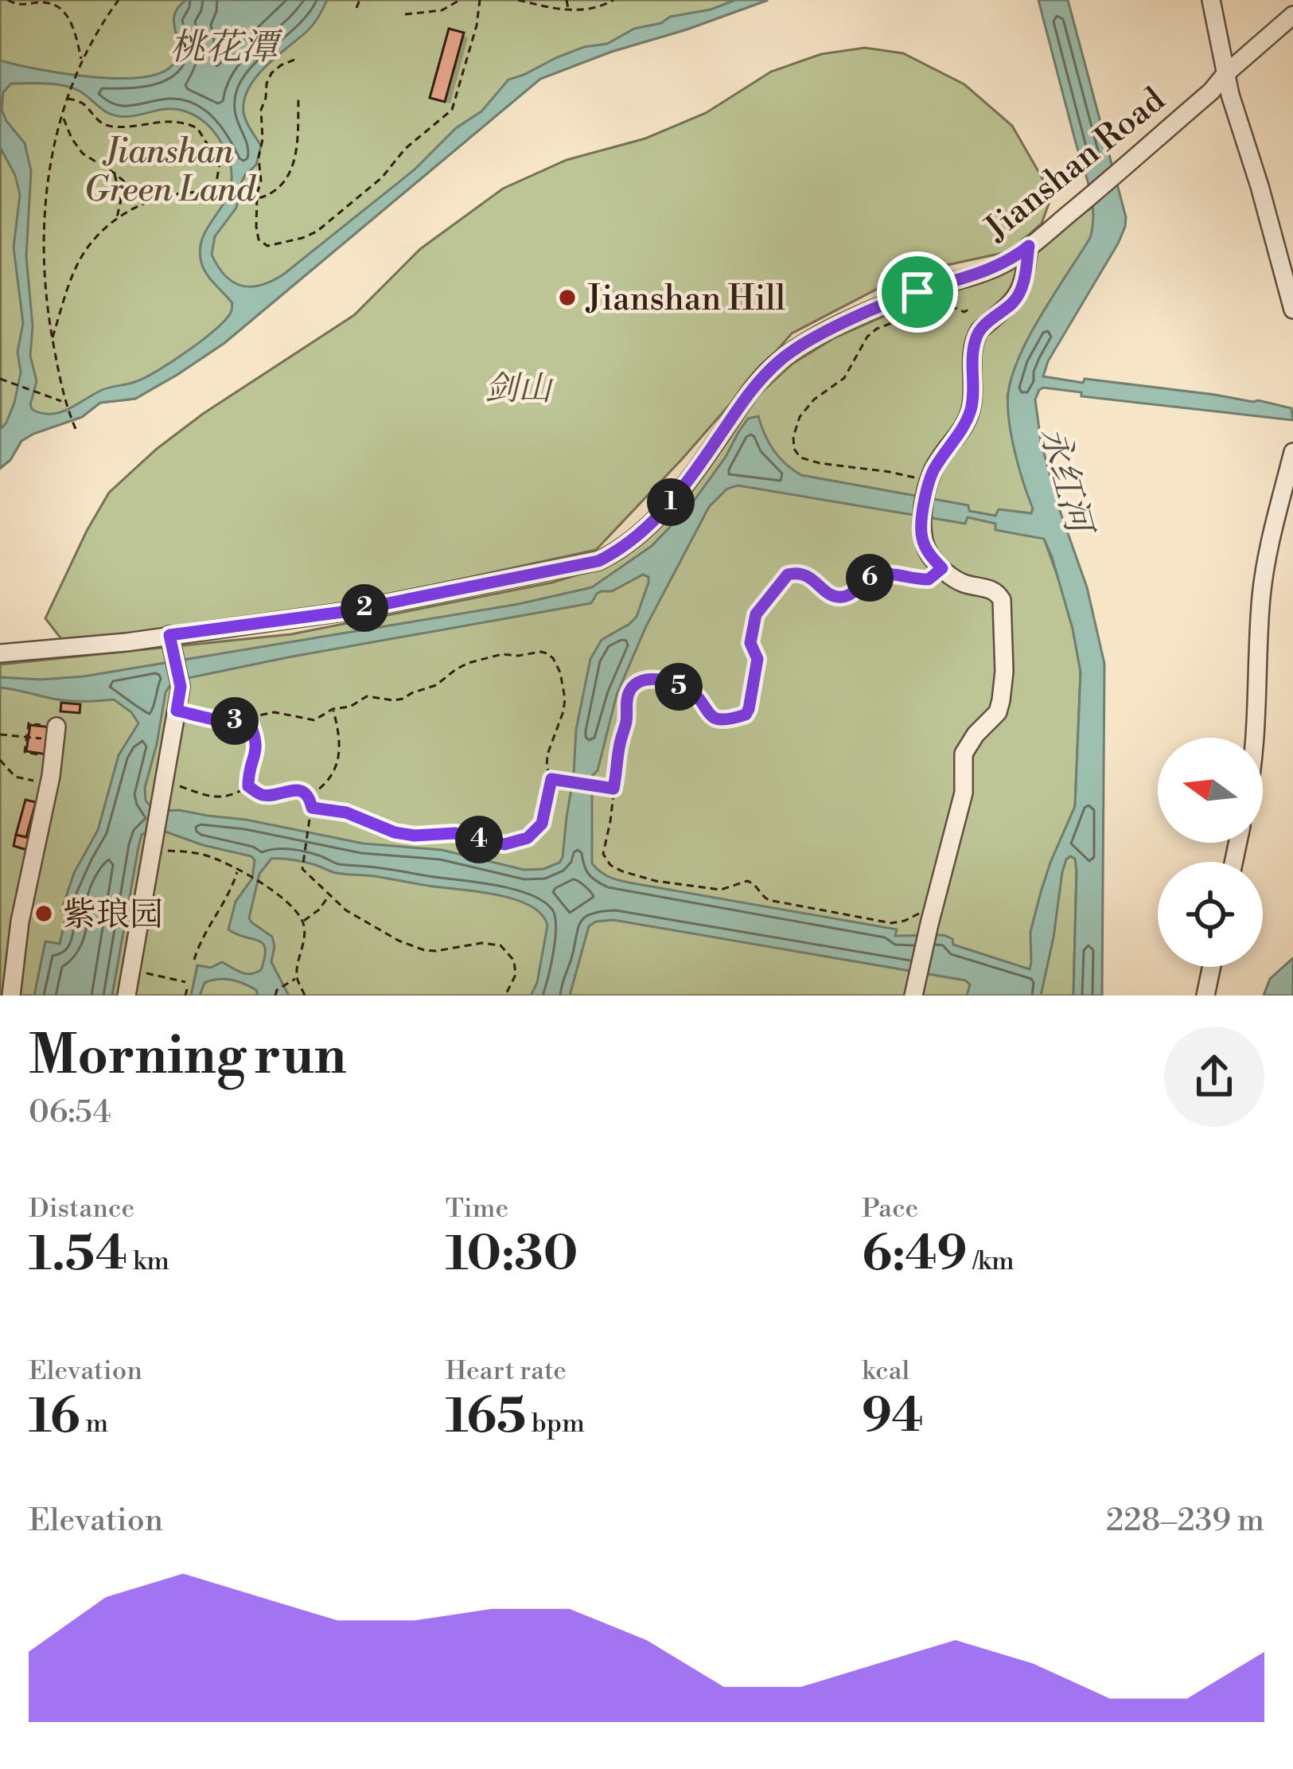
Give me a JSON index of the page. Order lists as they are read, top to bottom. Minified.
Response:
{"streets":{"street":["Jianshan Road"]},"water":["桃花潭","永红河"],"parks":["Jianshan Green Land","剑山"],"places":["Jianshan Hill","紫琅园"],"north":"left","page":{"pins":["1","6","2","5","3","4"],"heading":["Morning run","06:54"],"stats":[["Distance","1.54 km"],["Time","10:30"],["Pace","6:49 /km"],["Elevation","16 m"],["Heart rate","165 bpm"],["kcal","94"]],"chart":["Elevation","228–239 m"]}}
